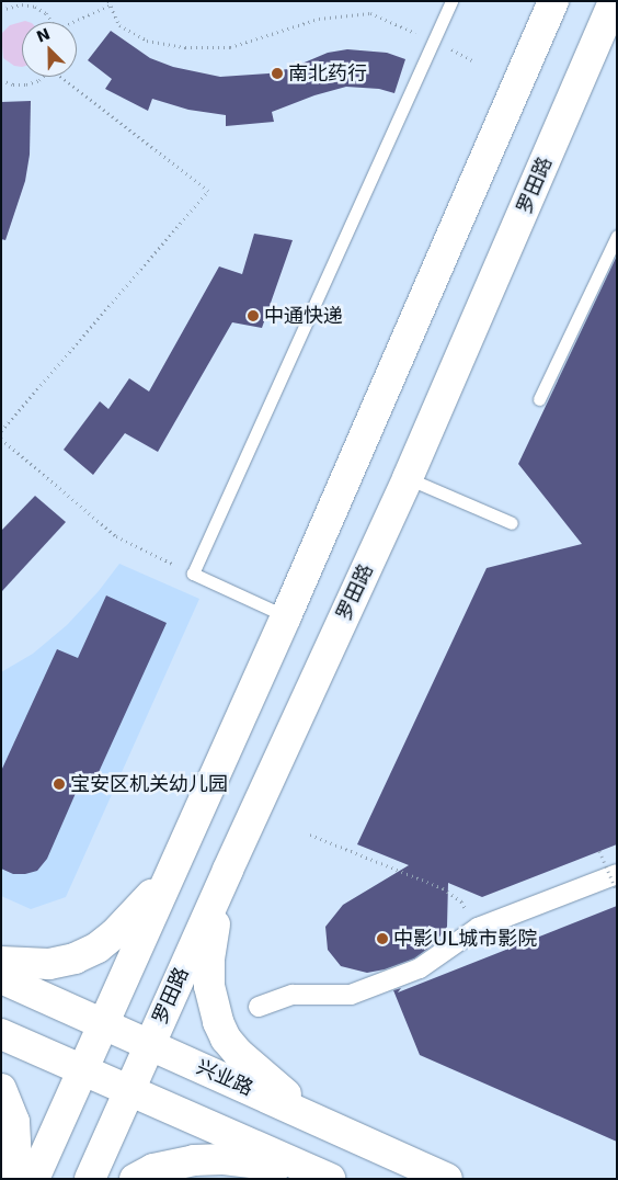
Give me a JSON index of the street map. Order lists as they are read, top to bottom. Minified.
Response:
{"streets":{"main road":["罗田路","兴业路"]},"crossings":[["罗田路","兴业路"]],"places":["南北药行","中通快递","宝安区机关幼儿园","中影UL城市影院"],"north":"top left"}
